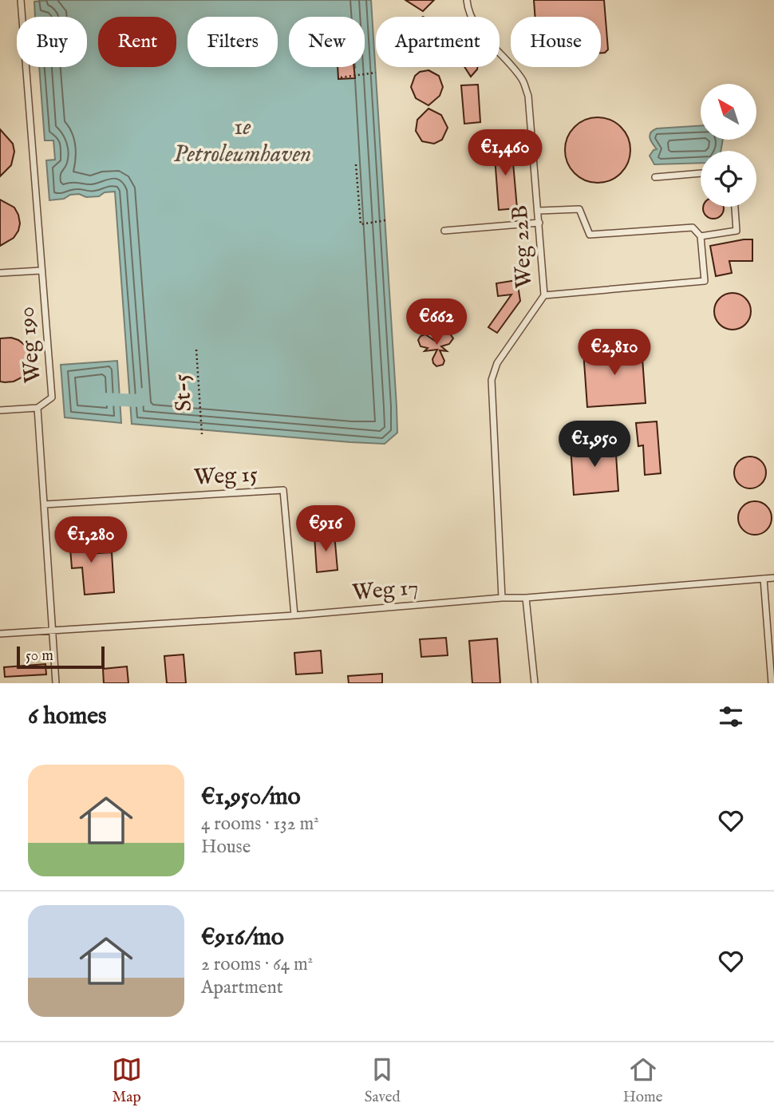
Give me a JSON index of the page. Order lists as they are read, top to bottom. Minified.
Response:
{"streets":{"lane":["Weg 22B","Weg 190","Weg 15","Weg 17"],"path":["St-5"]},"crossings":[["Weg 22B","Weg 17"],["Weg 15","Weg 17"]],"water":["1e Petroleumhaven"],"scale_bar":"50 m","north":"top left","page":{"chip":["Buy","Rent","Filters","New","Apartment","House"],"price":["€1,460","€662","€2,810","€1,950","€916","€1,280"],"scale":"50 m","heading":"6 homes","list":[{"name":"€1,950/mo","note":"4 rooms · 132 m² · House"},{"name":"€916/mo","note":"2 rooms · 64 m² · Apartment"}],"tabs":["Map","Saved","Home"]}}
